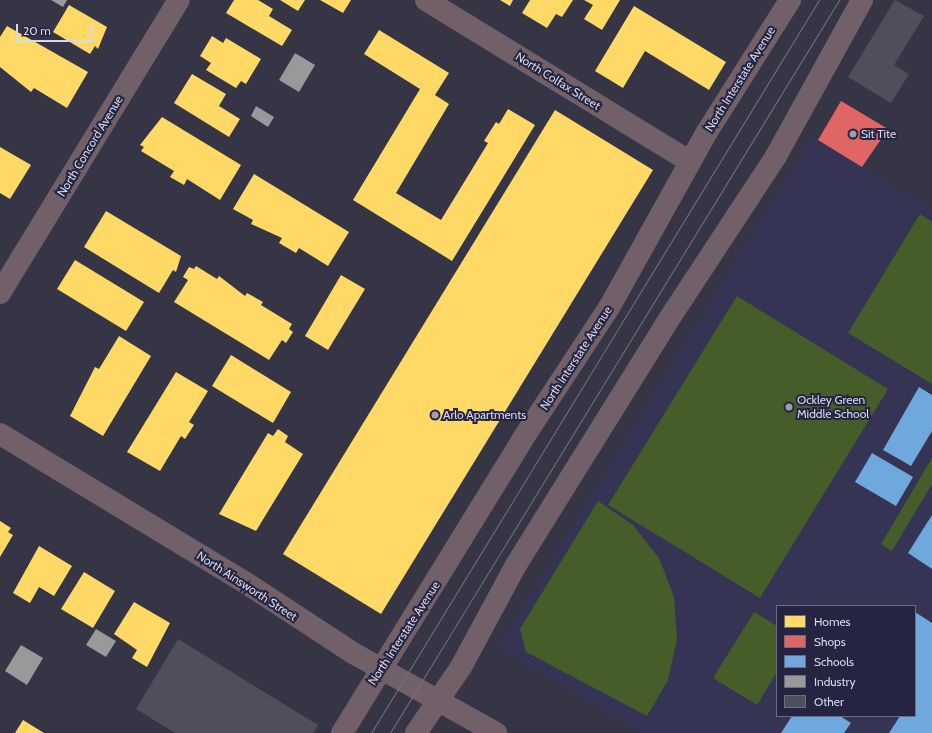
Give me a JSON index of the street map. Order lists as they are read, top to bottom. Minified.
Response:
{"streets":{"street":["North Interstate Avenue","North Colfax Street","North Concord Avenue","North Ainsworth Street"]},"crossings":[["North Interstate Avenue","North Colfax Street"],["North Interstate Avenue","North Ainsworth Street"]],"places":["Sit Tite","Ockley Green Middle School","Arlo Apartments"],"legend":["Homes","Shops","Schools","Industry","Other"],"scale_bar":"20 m"}
